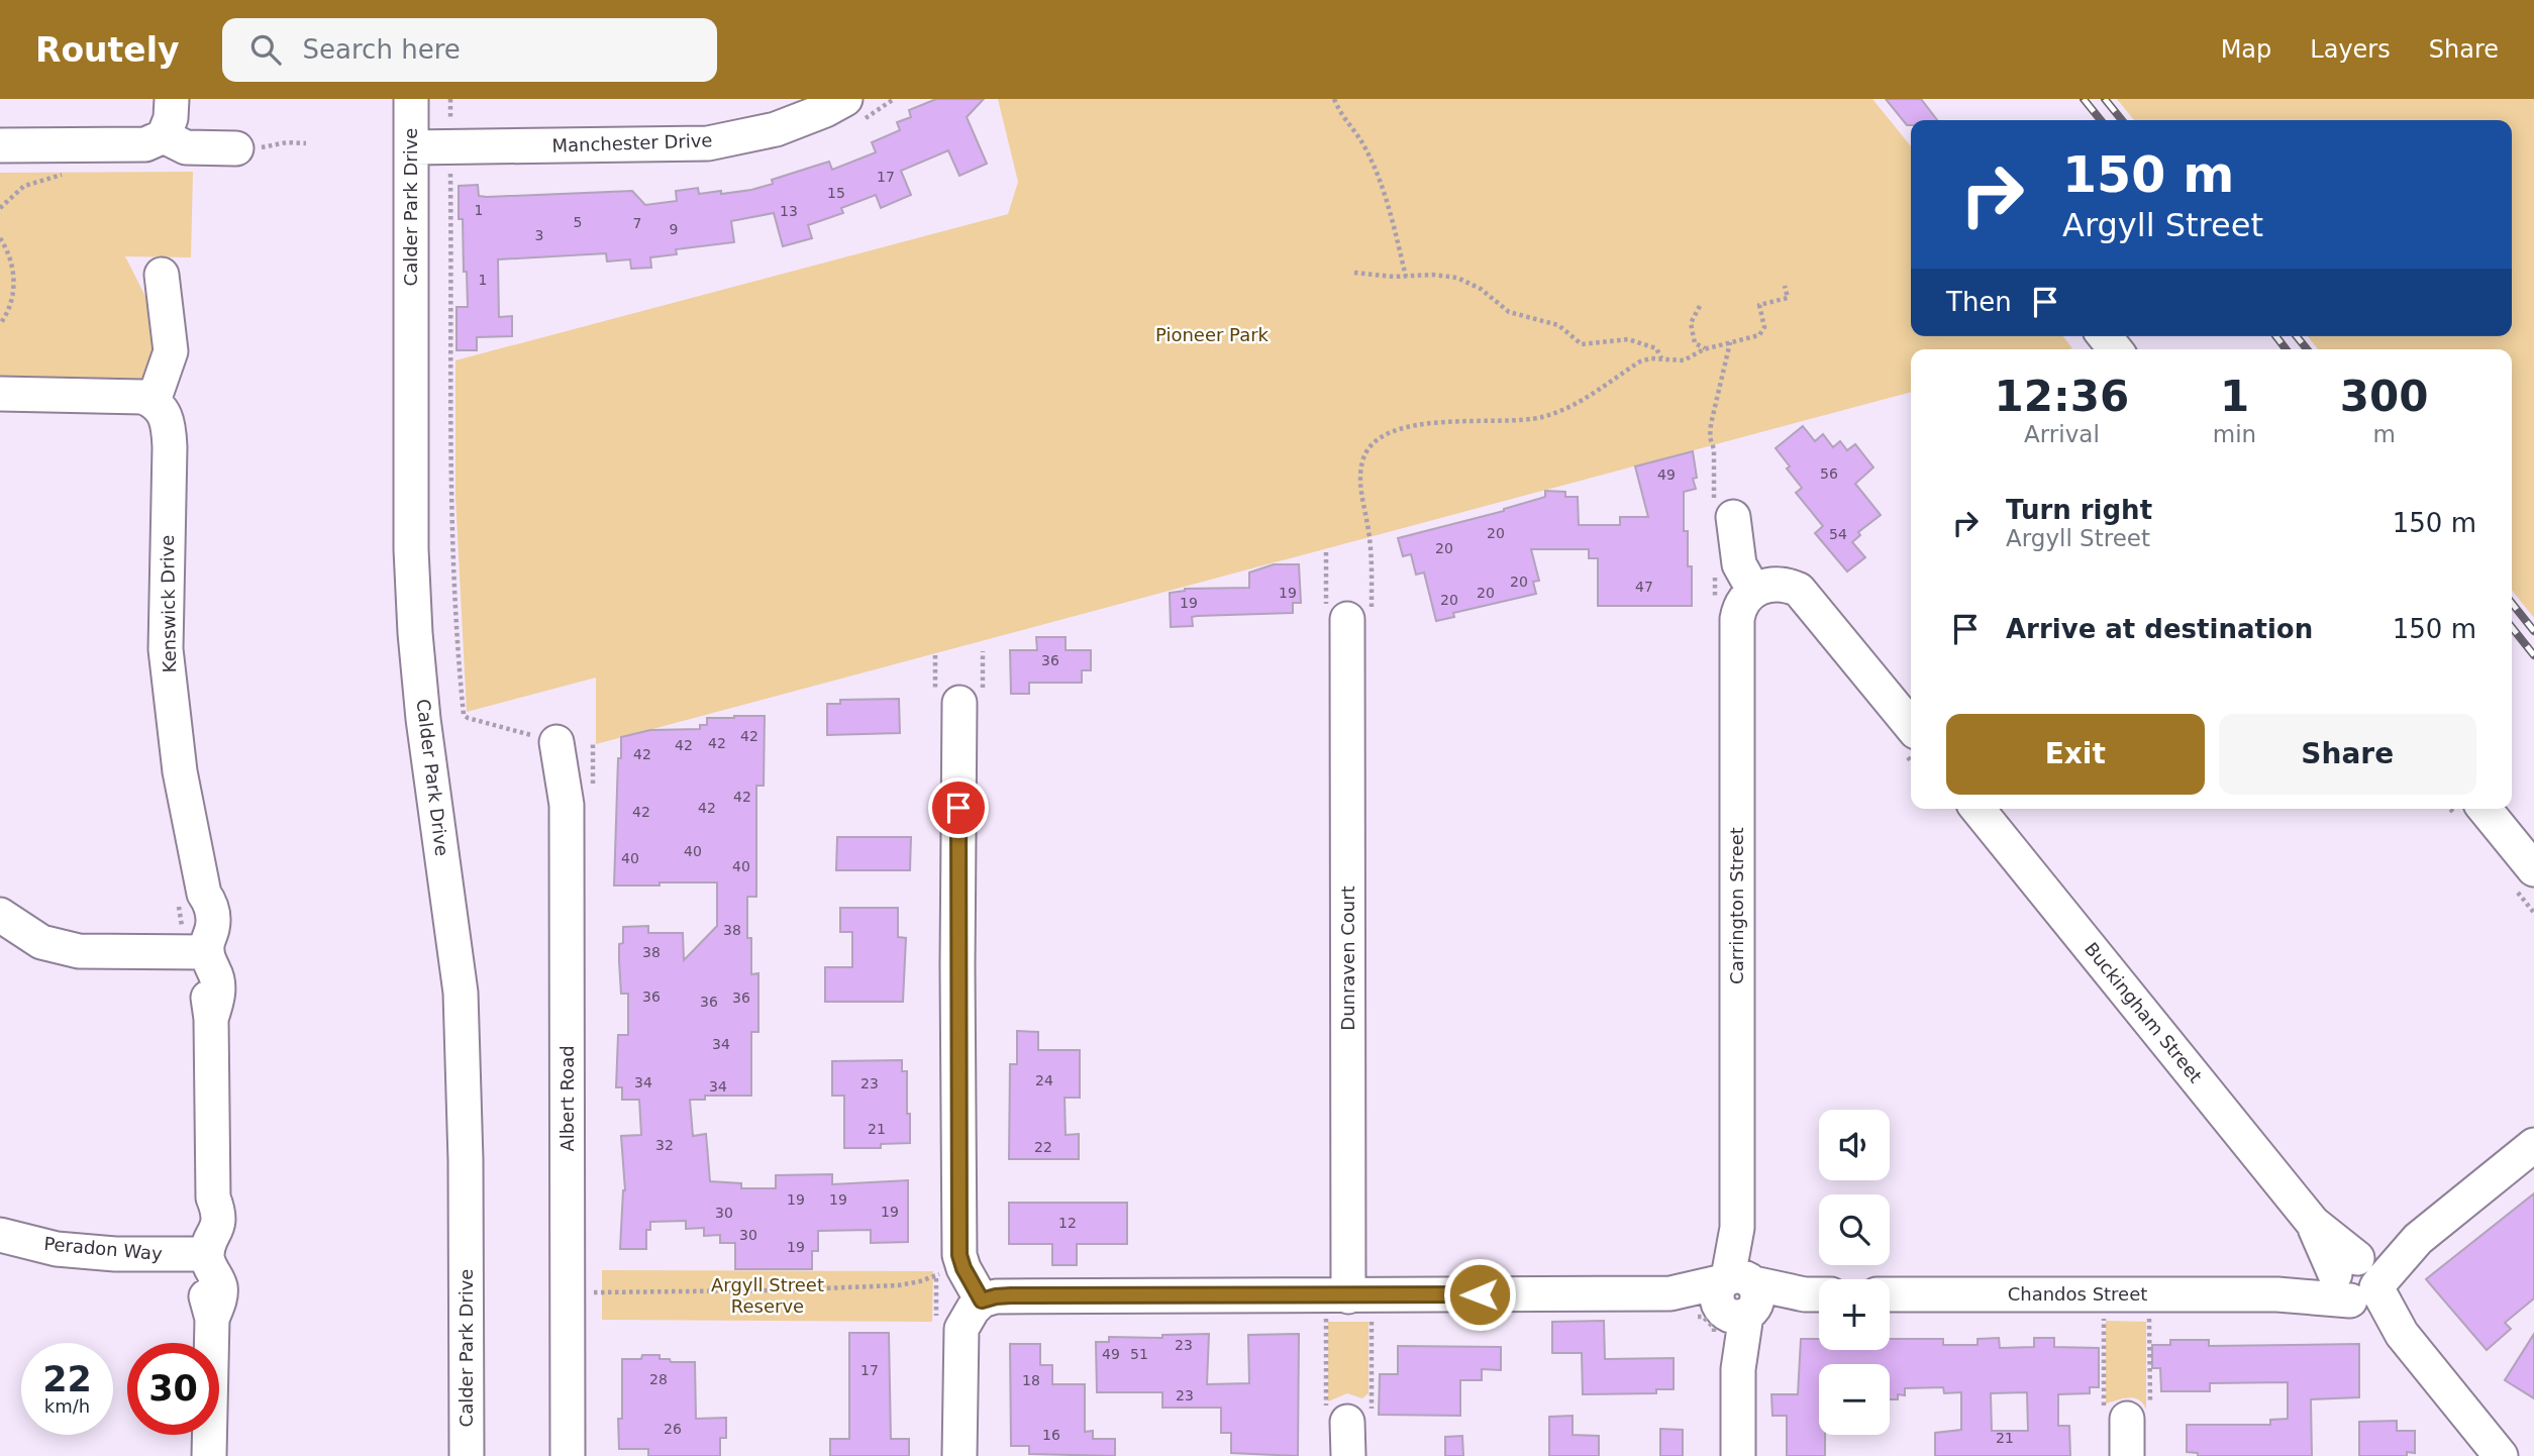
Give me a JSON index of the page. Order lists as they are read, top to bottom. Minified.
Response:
{"streets":{"street":["Manchester Drive","Calder Park Drive","Kenswick Drive","Carrington Street","Dunraven Court","Buckingham Street","Albert Road","Peradon Way","Chandos Street"]},"crossings":[["Manchester Drive","Calder Park Drive"],["Kenswick Drive","Peradon Way"],["Buckingham Street","Chandos Street"]],"parks":["Pioneer Park","Argyll Street Reserve"],"house_numbers":["17","15","1","13","5","7","9","3","1","56","49","20","54","20","20","47","19","20","20","19","36","42","42","42","42","42","42","42","40","40","40","38","38","36","36","36","34","24","34","23","34","21","32","22","19","19","19","30","12","30","19","23","49","51","17","28","18","23","26","16","21"],"page":{"header":"Routely","search":"Search here","nav":["Map","Layers","Share"],"turn":["150 m","Argyll Street"],"then":"Then","eta":["12:36","Arrival","1","min","300","m"],"list":[{"name":"Turn right","note":"Argyll Street","value":"150 m"},{"name":"Arrive at destination","value":"150 m"}],"buttons":["Exit","Share"],"map_buttons":["+","−"],"speed":"22 km/h","limit":"30"}}
